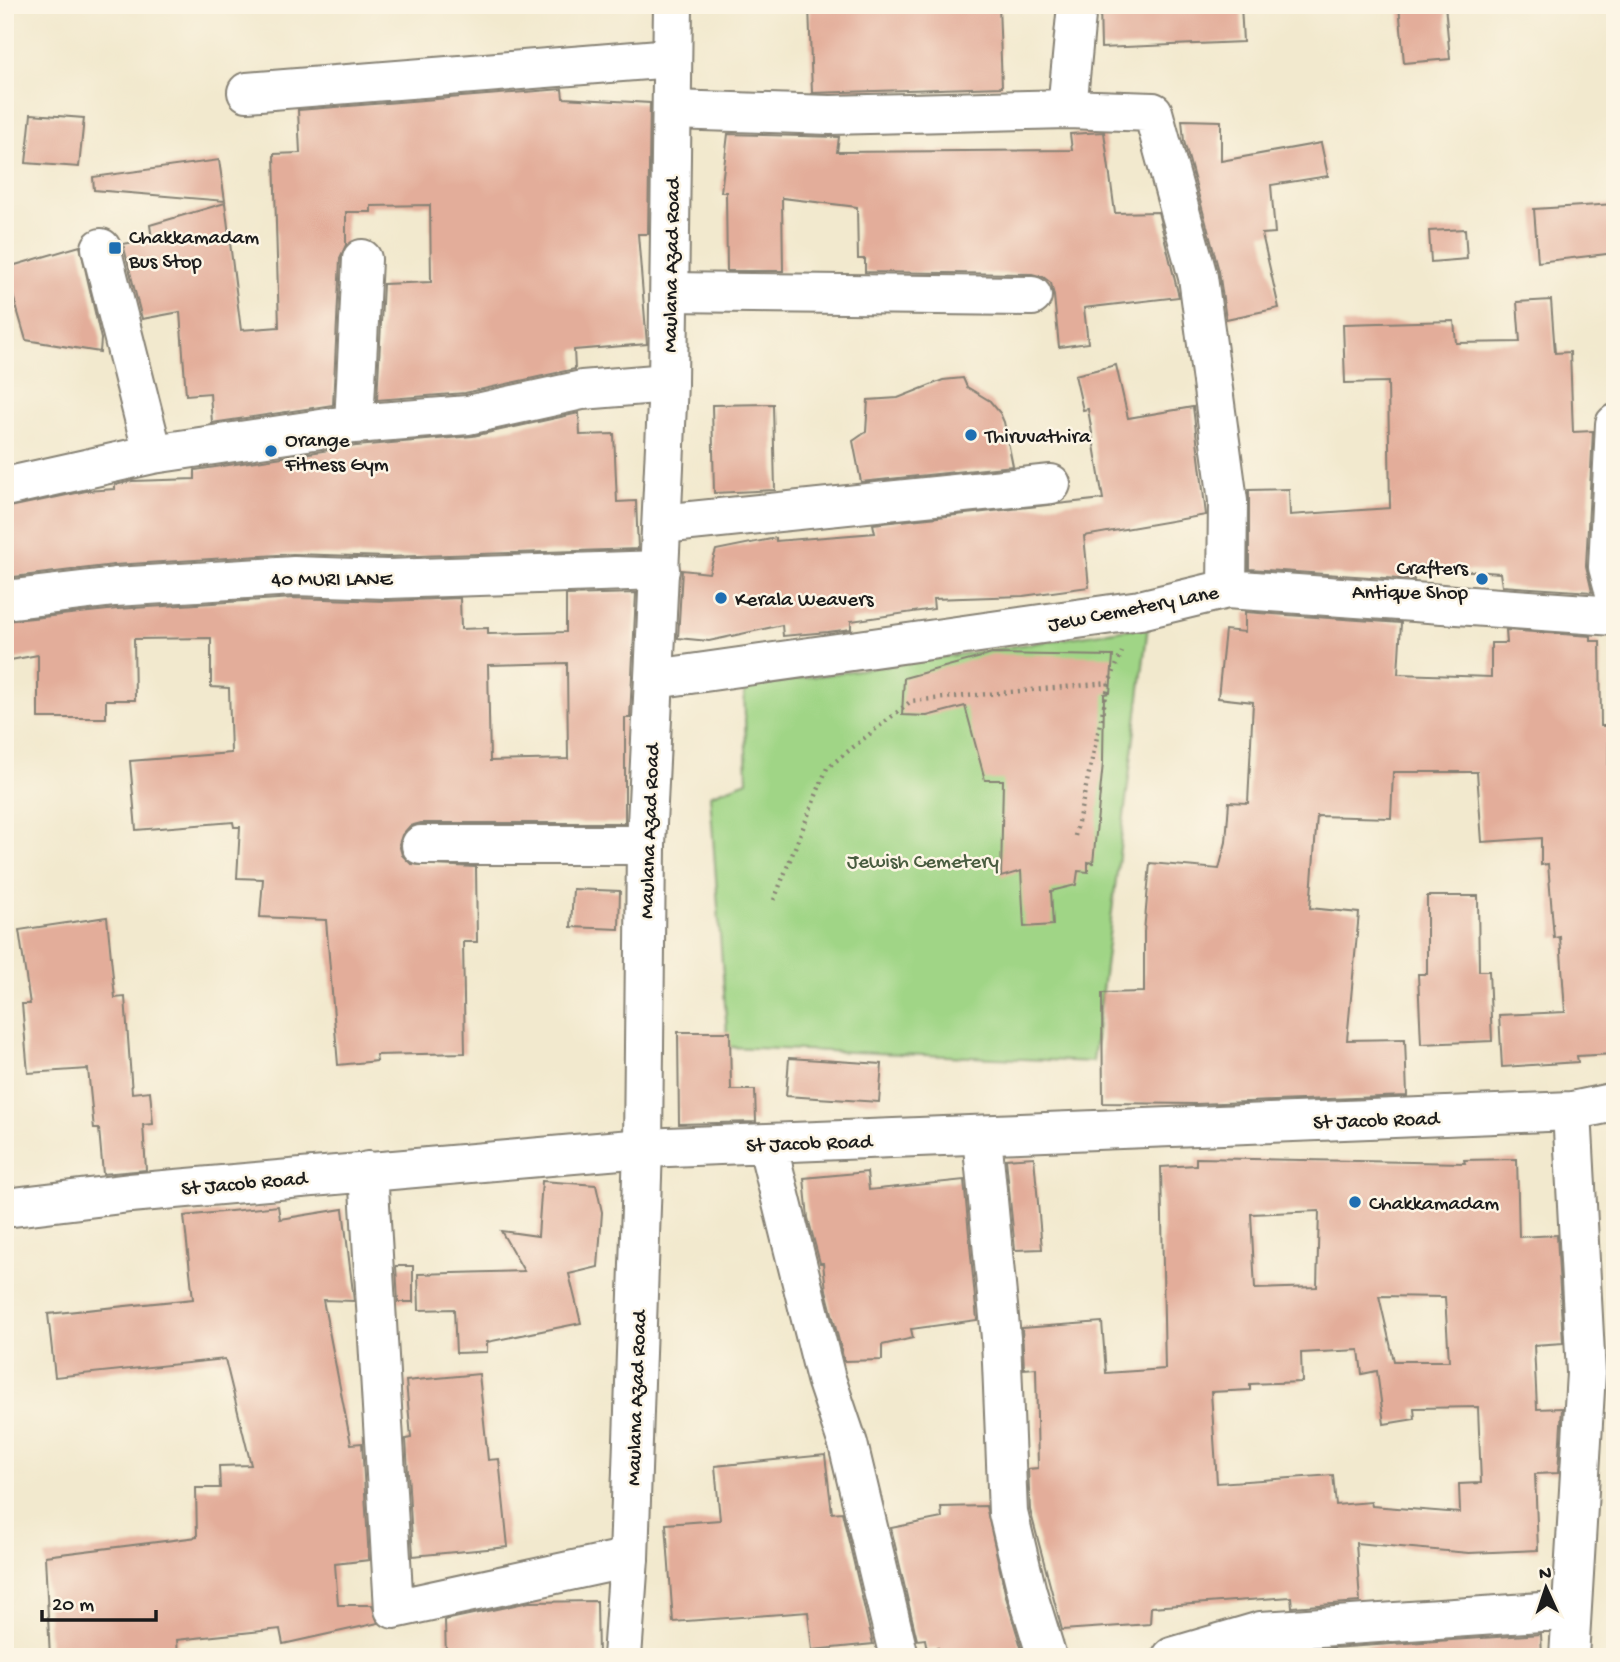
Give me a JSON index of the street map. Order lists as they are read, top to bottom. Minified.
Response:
{"streets":{"street":["Maulana Azad Road","40 MURI LANE","Jew Cemetery Lane","St Jacob Road"]},"crossings":[["Maulana Azad Road","40 MURI LANE"],["Maulana Azad Road","Jew Cemetery Lane"],["Maulana Azad Road","St Jacob Road"]],"parks":["Jewish Cemetery"],"places":{"transit":["Chakkamadam Bus Stop"],"other":["Thiruvathira","Orange Fitness Gym","Crafters Antique Shop","Kerala Weavers","Chakkamadam"]},"scale_bar":"20 m","north":"top"}
